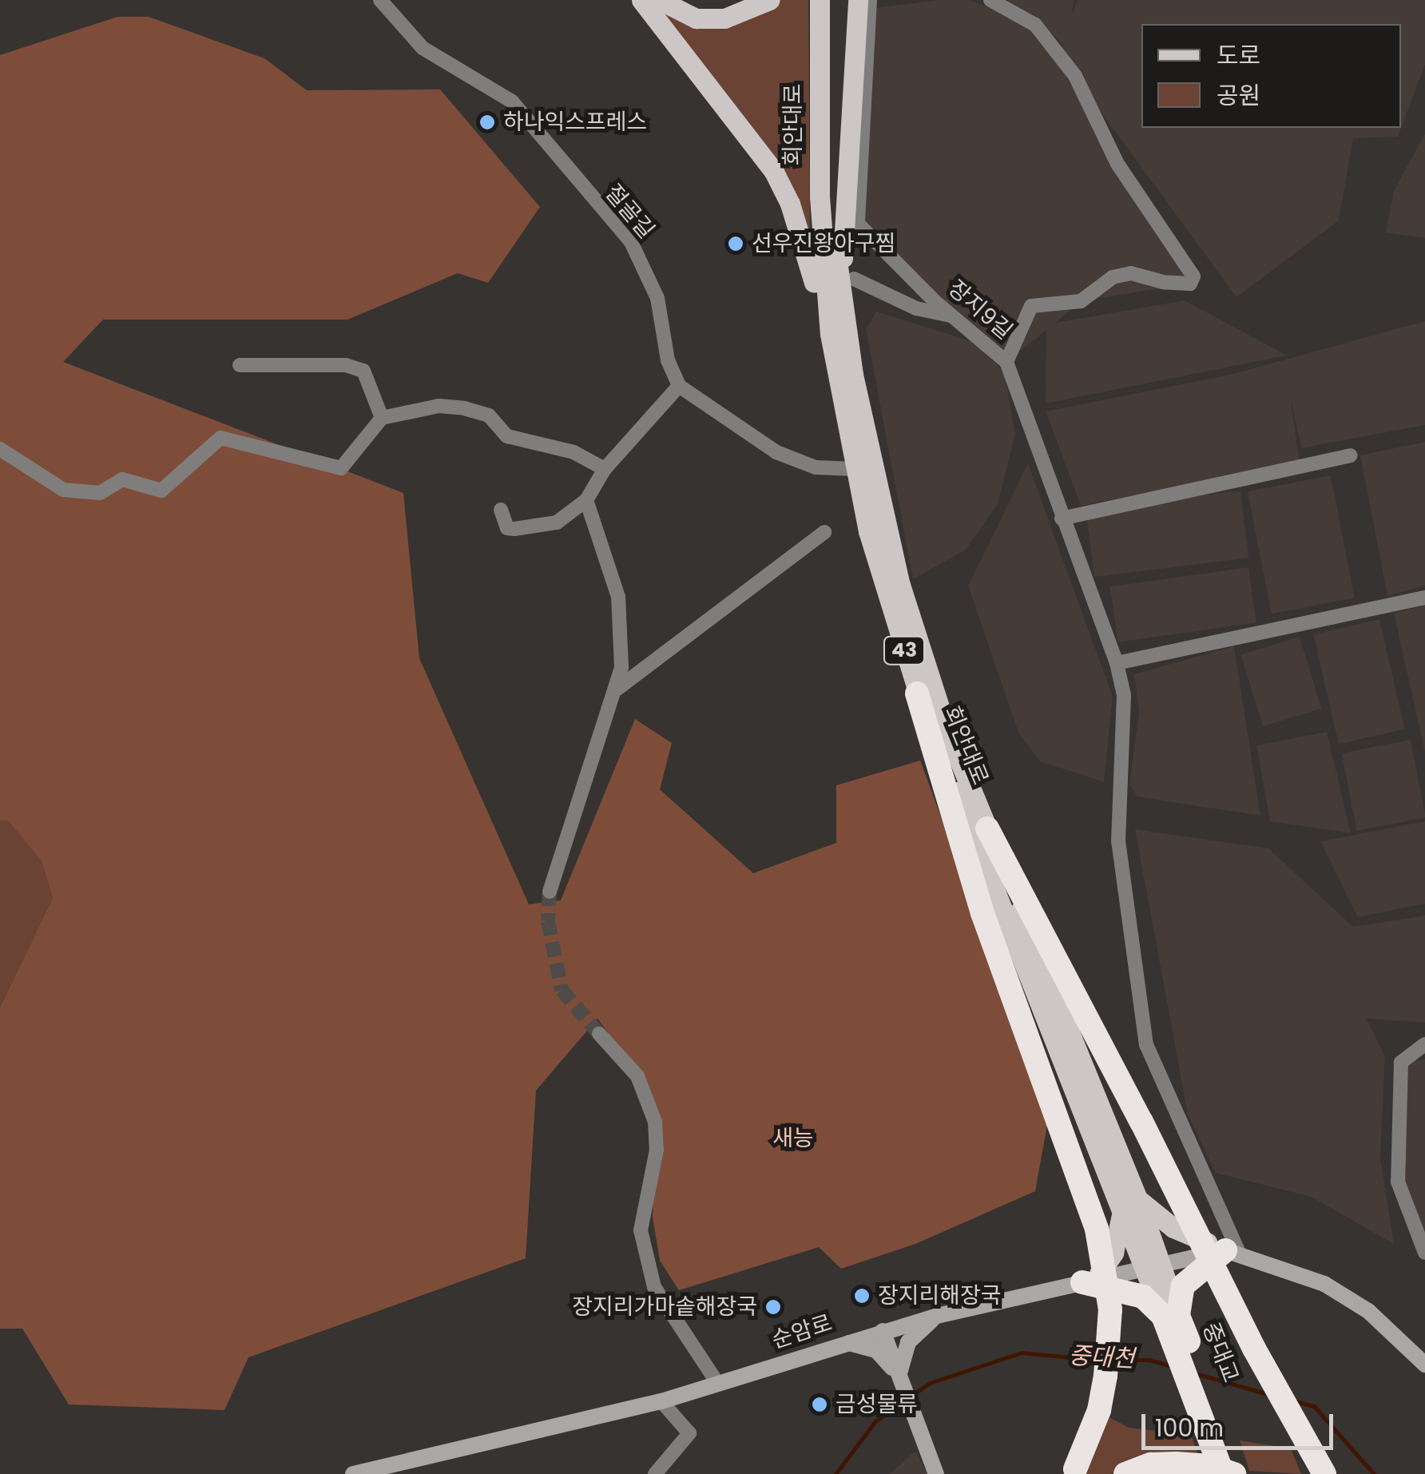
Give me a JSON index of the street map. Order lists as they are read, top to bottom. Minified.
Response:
{"streets":{"highway":["43","중대교"],"main road":["회안대로"],"street":["절골길","장지9길","순암로"]},"crossings":[["회안대로","순암로"],["회안대로","중대교"],["장지9길","순암로"]],"water":["중대천"],"parks":["새능"],"places":["하나익스프레스","선우진왕아구찜","장지리해장국","장지리가마솥해장국","금성물류"],"legend":["도로","공원"],"scale_bar":"100 m"}
